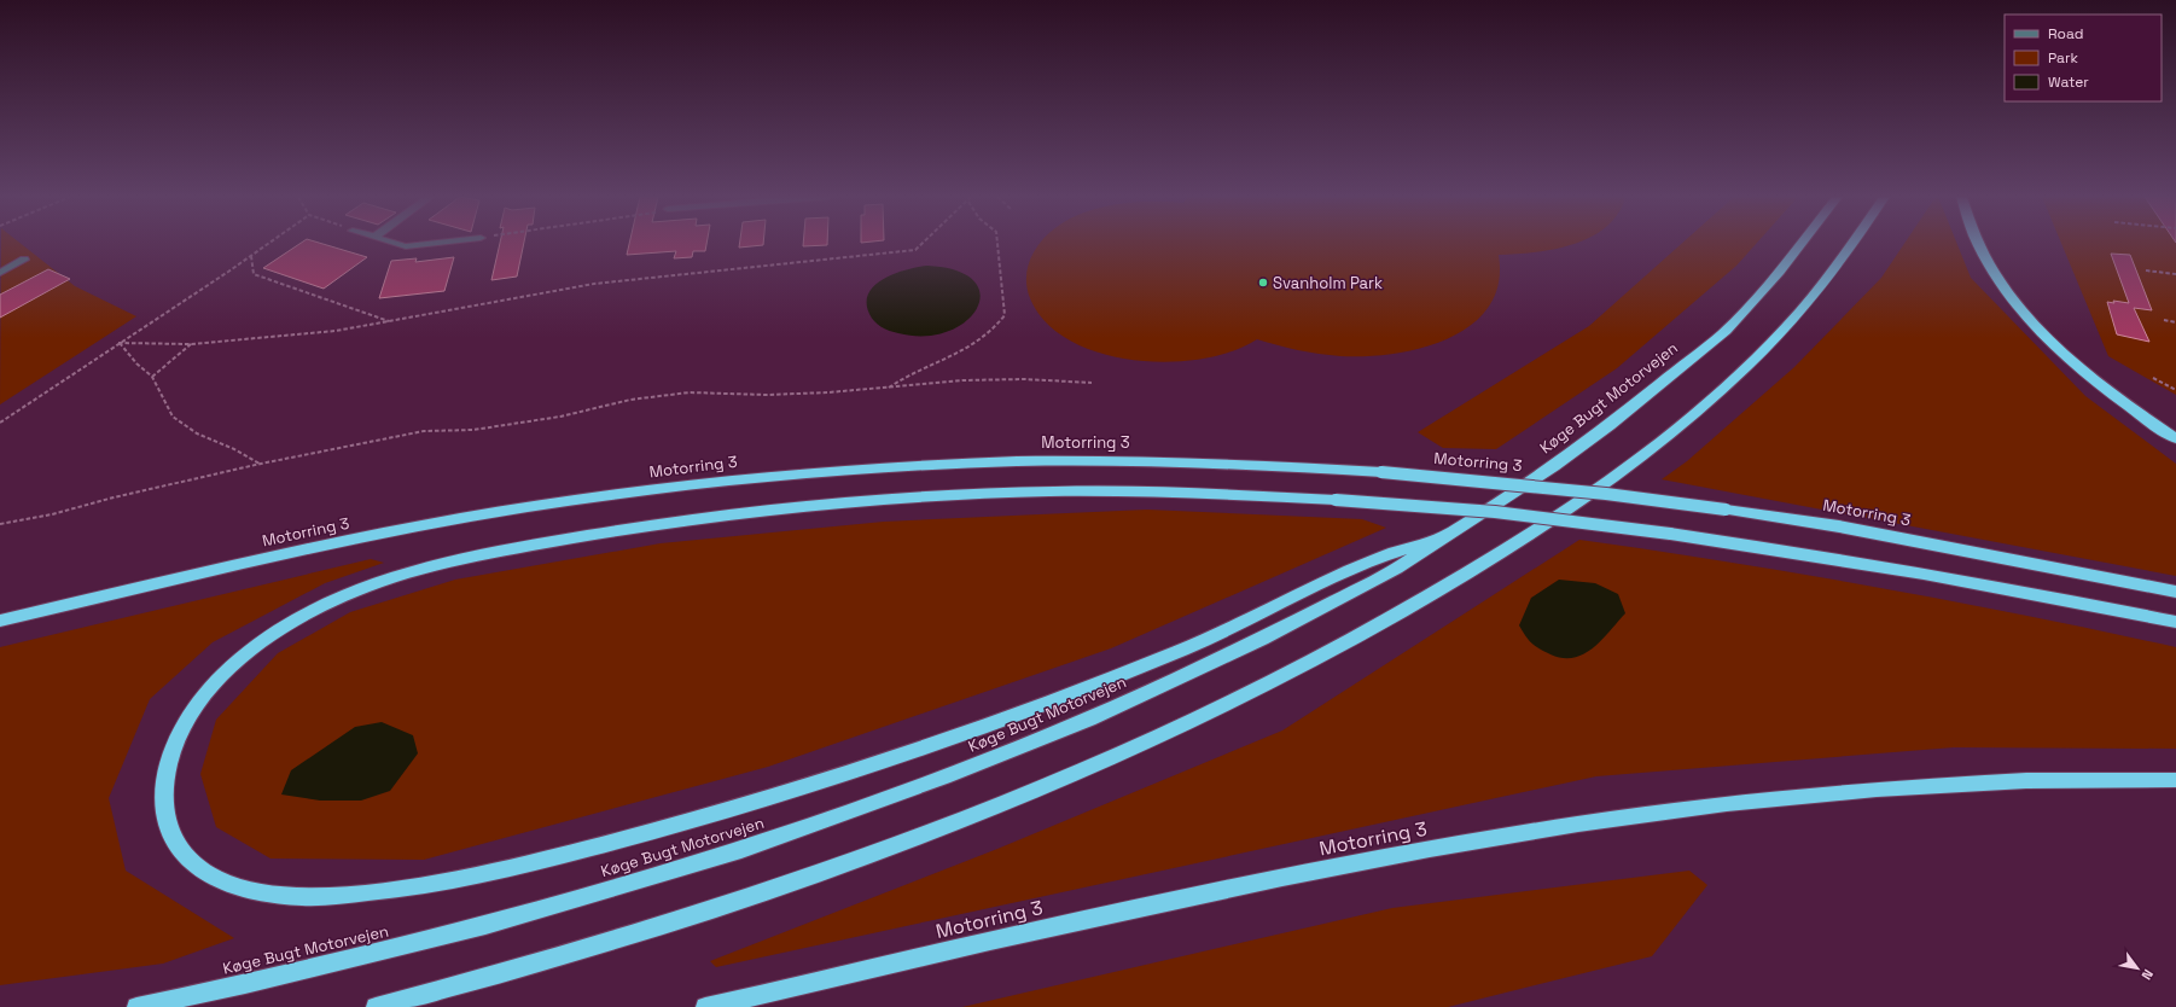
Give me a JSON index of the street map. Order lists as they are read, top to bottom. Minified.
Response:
{"streets":{"highway":["Køge Bugt Motorvejen","Motorring 3"]},"places":["Svanholm Park"],"legend":["Road","Park","Water"],"north":"bottom right"}
